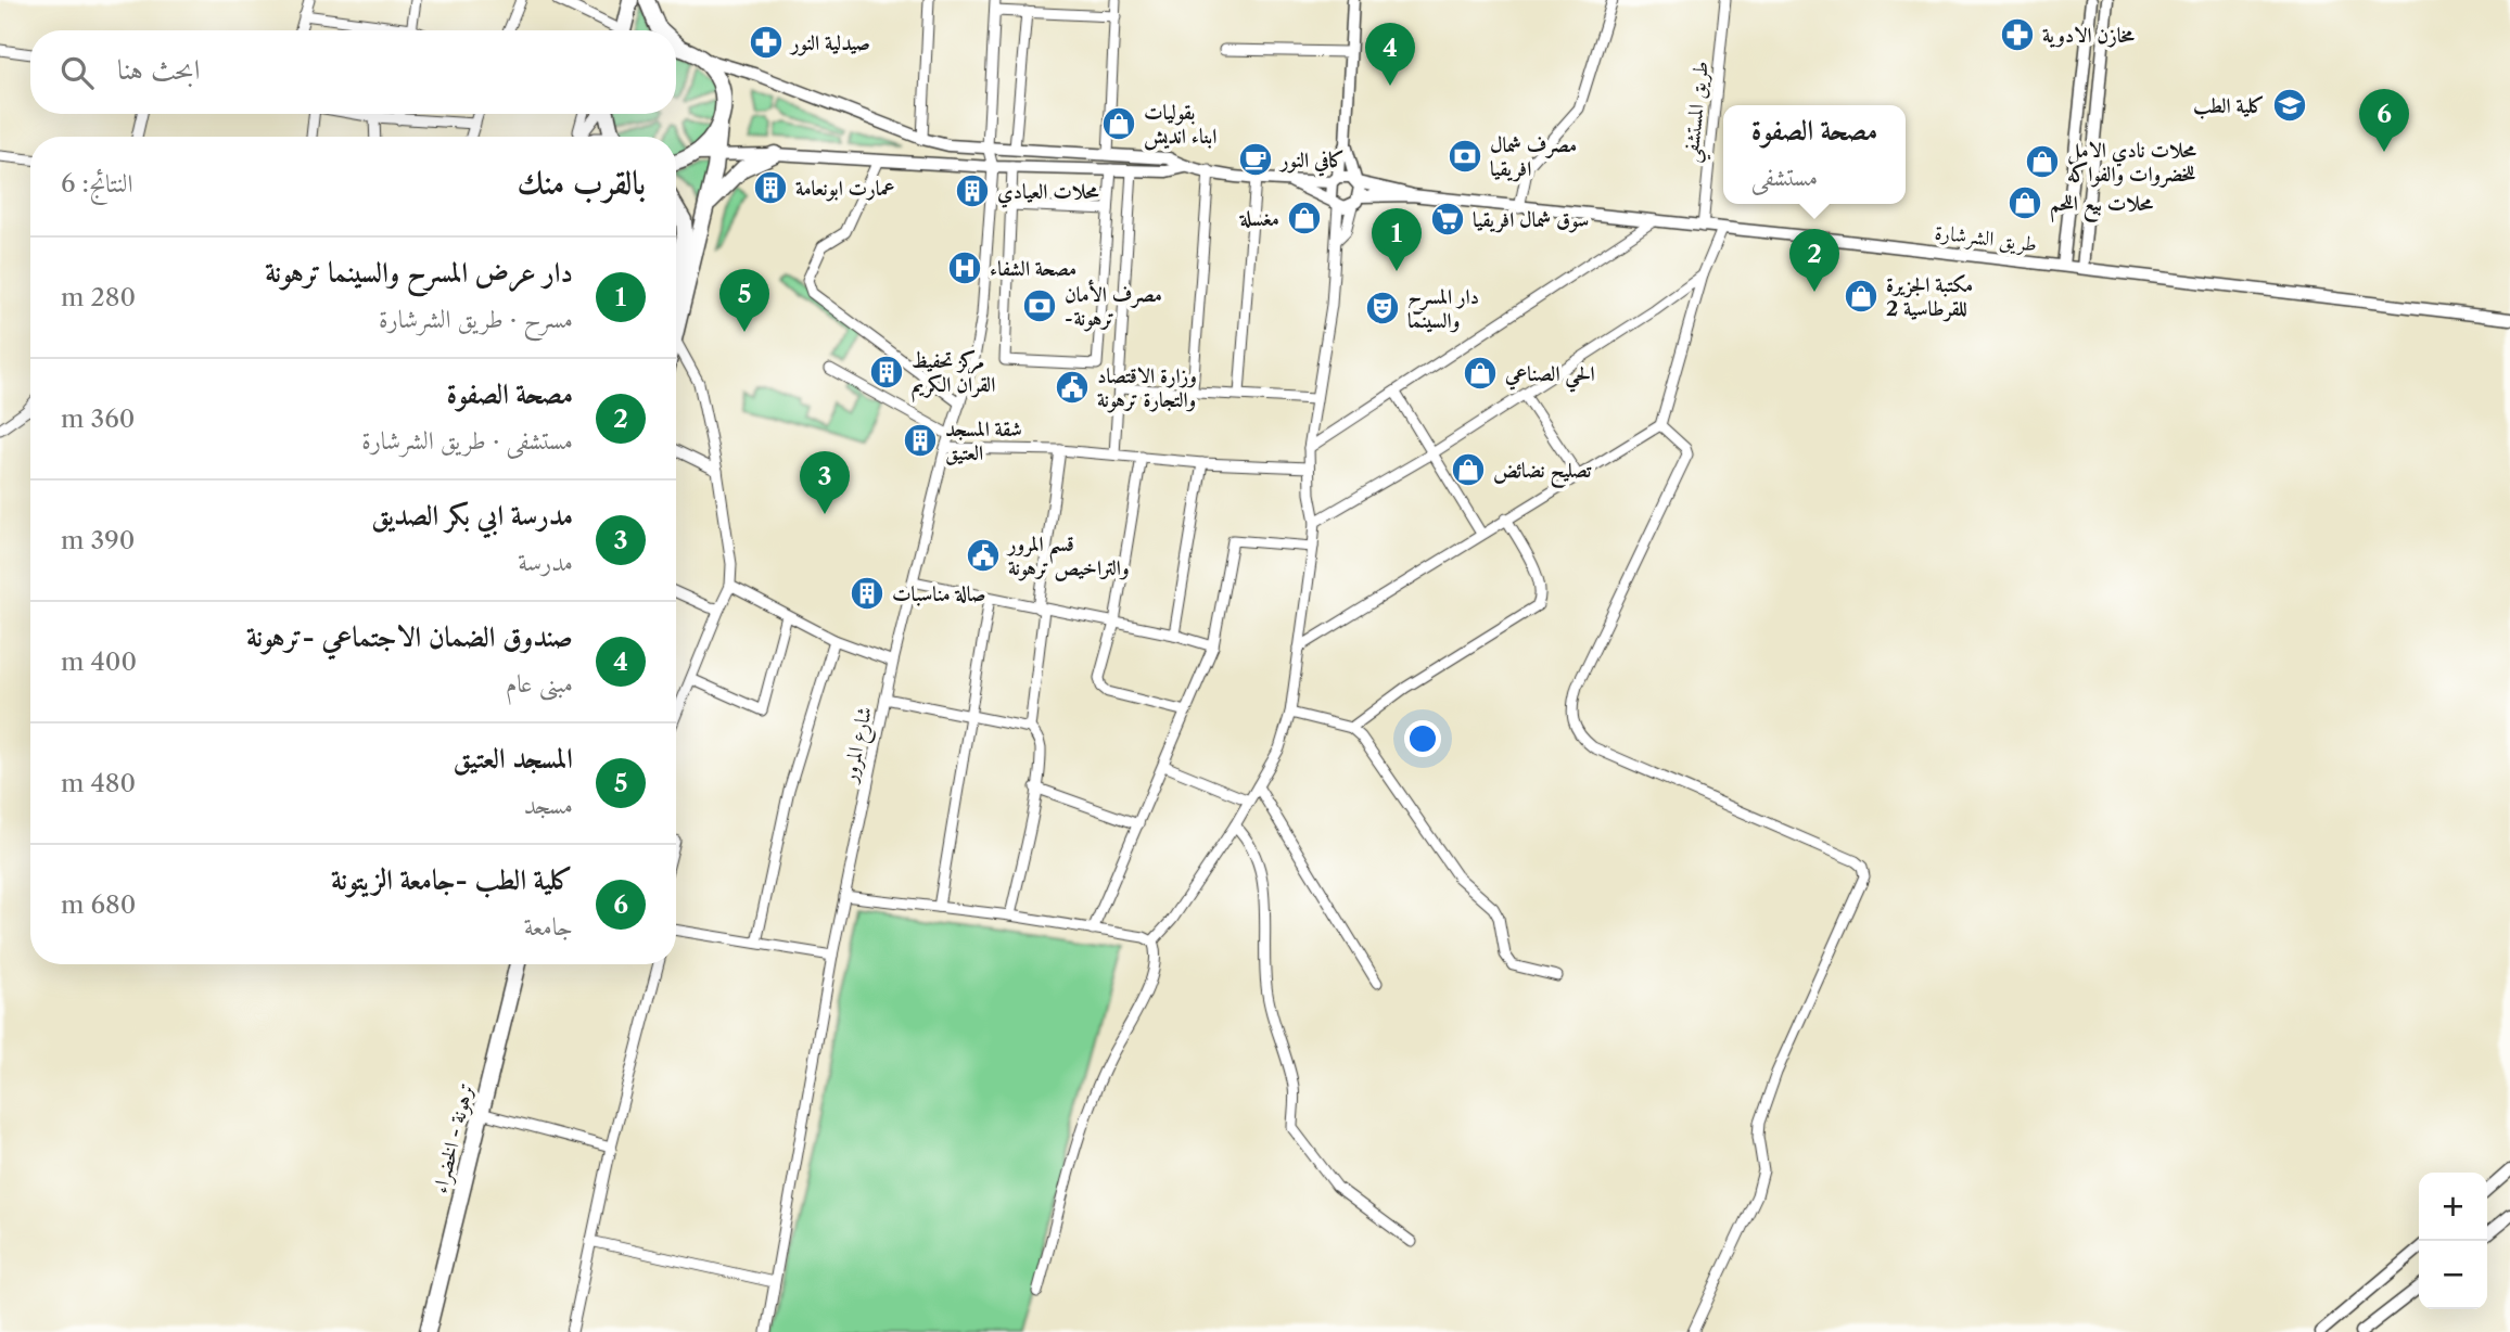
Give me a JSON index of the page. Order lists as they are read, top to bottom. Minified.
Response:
{"streets":{"highway":["ترهونة - الخضراء"],"street":["طريق المستشفي","طريق الشرشارة","شارع المرور"]},"crossings":[["طريق المستشفي","طريق الشرشارة"]],"places":{"pharmacy":["مخازن الادوية","صيدلية النور"],"school or university":["كلية الطب"],"shop":["بقوليات ابناء انديش","محلات نادي الامل للخضروات والفواكه","محلات بيع اللحم","مغسلة","مكتبة الجزيرة 2 للقرطاسية","الحي الصناعي","تصليح نضائض"],"bank":["مصرف شمال افريقيا","مصرف الأمان -ترهونة"],"cafe":["كافي النور"],"building":["عمارت ابونعامة","محلات العيادي","مركز تحفيظ القران الكريم","شقة المسجد العتيق","صالة مناسبات"],"supermarket":["سوق شمال افريقيا"],"hospital":["مصحة الشفاء"],"theatre":["دار المسرح والسينما"],"public building":["وزارة الاقتصاد والتجارة ترهونة","قسم المرور والتراخيص ترهونة"]},"page":{"pins":["4","6","1","2","5","3"],"search":"ابحث هنا","popup":["مصحة الصفوة","مستشفى"],"heading":["بالقرب منك","النتائج: 6"],"list":[{"mark":"1","name":"دار عرض المسرح والسينما ترهونة","note":"مسرح · طريق الشرشارة","value":"280 m"},{"mark":"2","name":"مصحة الصفوة","note":"مستشفى · طريق الشرشارة","value":"360 m"},{"mark":"3","name":"مدرسة ابي بكر الصديق","note":"مدرسة","value":"390 m"},{"mark":"4","name":"صندوق الضمان الاجتماعي -ترهونة","note":"مبنى عام","value":"400 m"},{"mark":"5","name":"المسجد العتيق","note":"مسجد","value":"480 m"},{"mark":"6","name":"كلية الطب -جامعة الزيتونة","note":"جامعة","value":"680 m"}],"map_buttons":["+","−"]}}
